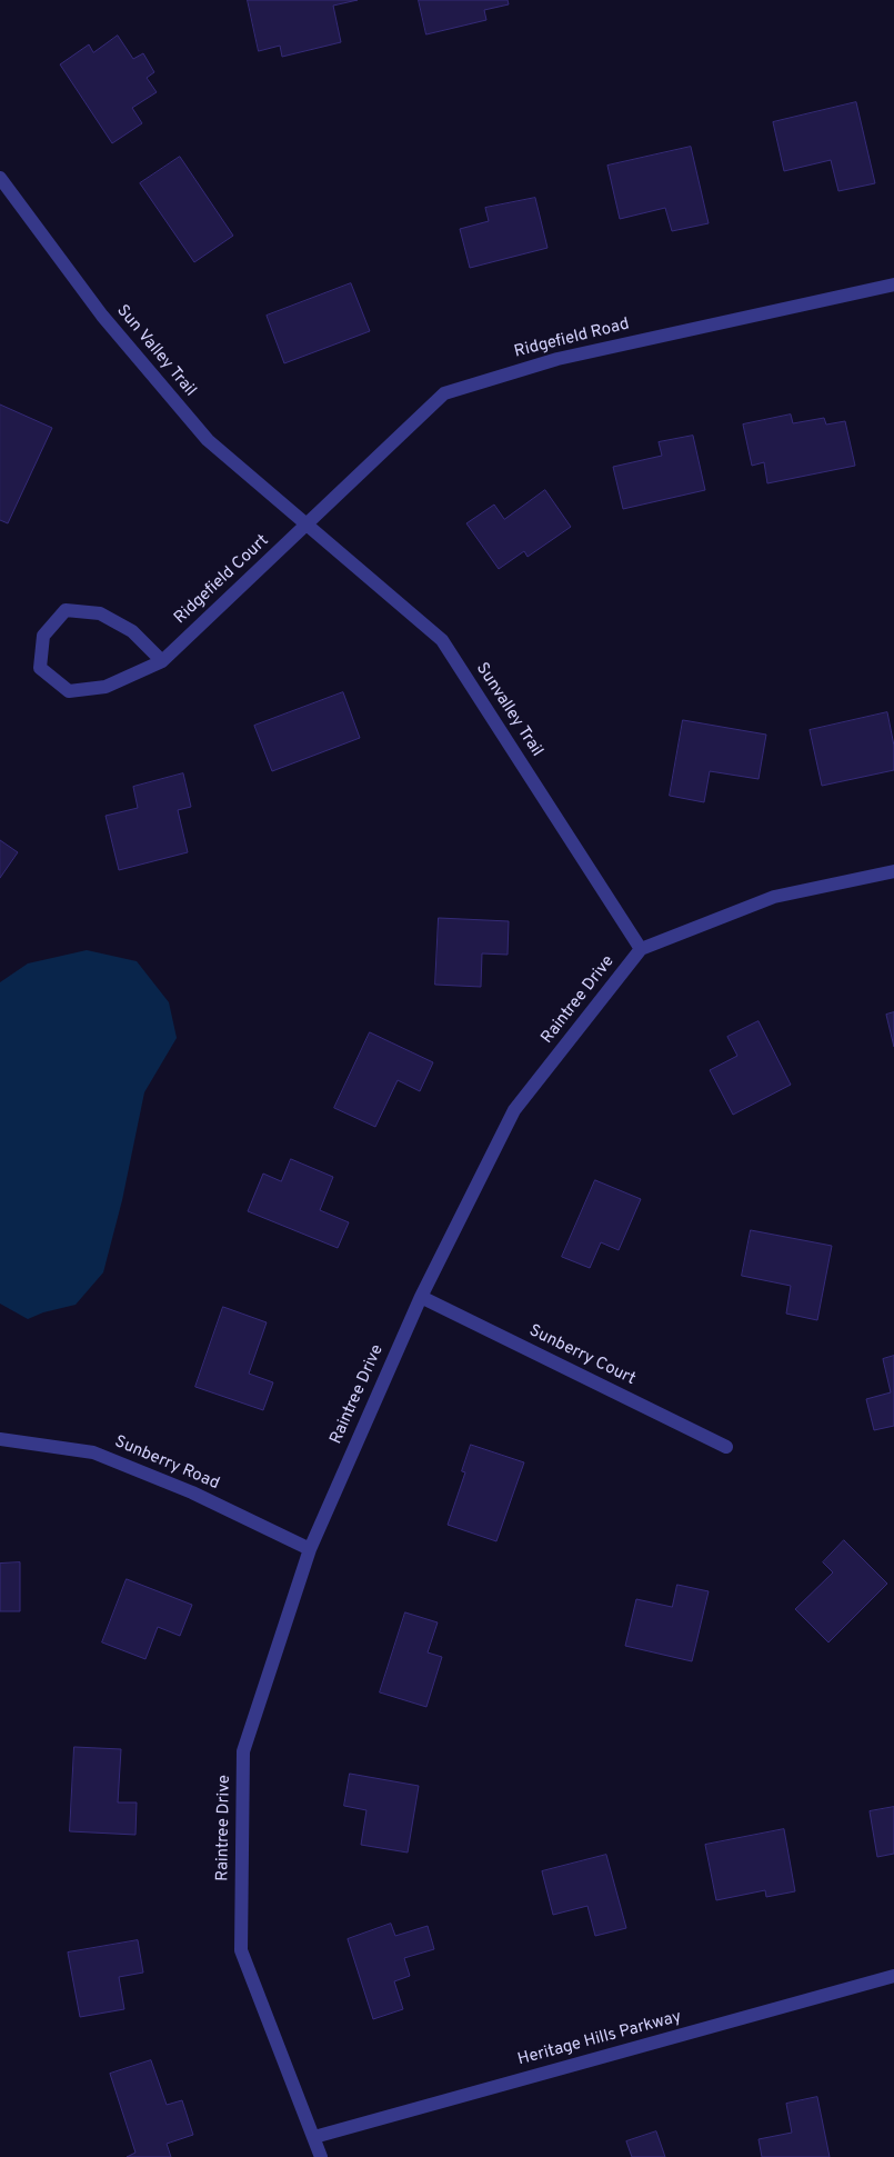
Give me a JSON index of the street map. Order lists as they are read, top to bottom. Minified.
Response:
{"streets":{"street":["Ridgefield Road","Sun Valley Trail","Ridgefield Court","Sunvalley Trail","Raintree Drive","Sunberry Court","Sunberry Road","Heritage Hills Parkway"]},"crossings":[["Ridgefield Road","Sun Valley Trail"],["Ridgefield Road","Ridgefield Court"],["Ridgefield Road","Sunvalley Trail"],["Sun Valley Trail","Ridgefield Court"],["Sun Valley Trail","Sunvalley Trail"],["Ridgefield Court","Sunvalley Trail"],["Sunvalley Trail","Raintree Drive"],["Raintree Drive","Sunberry Court"],["Raintree Drive","Sunberry Road"],["Raintree Drive","Heritage Hills Parkway"]]}
